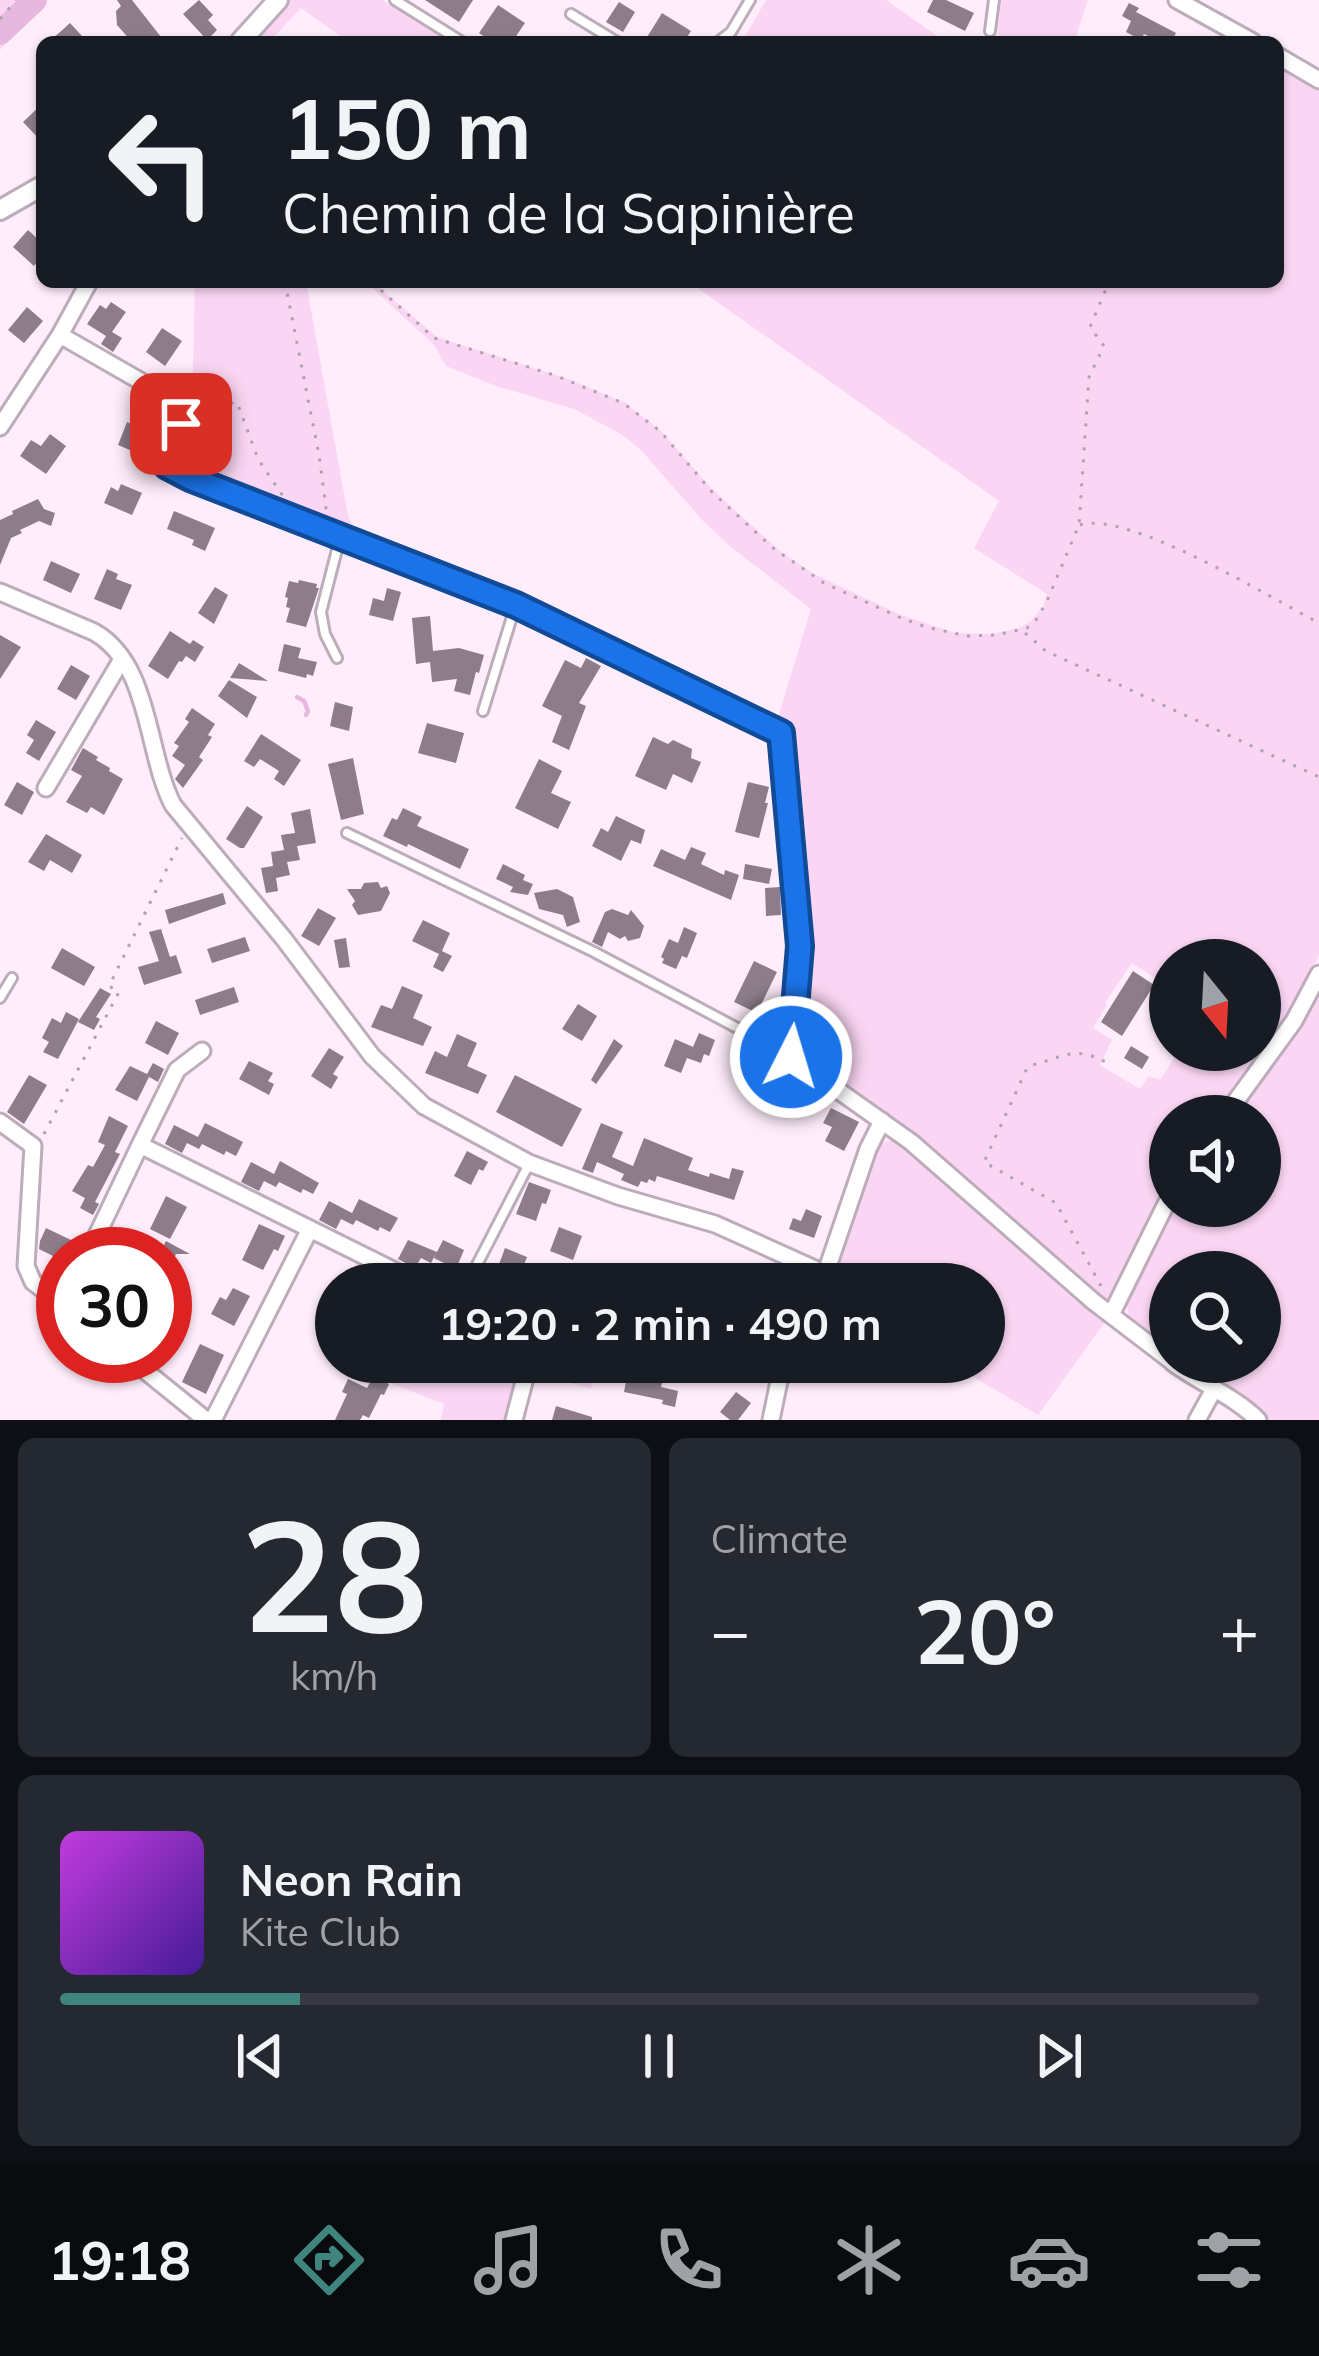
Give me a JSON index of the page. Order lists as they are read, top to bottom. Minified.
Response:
{"north":"bottom","page":{"turn":["150 m","Chemin de la Sapinière"],"limit":"30","trip":"19:20 · 2 min · 490 m","tile":[["28","km/h"],"Climate"],"heat":["−","20°","+"],"song":["Neon Rain","Kite Club"],"tabs":"19:18"}}
